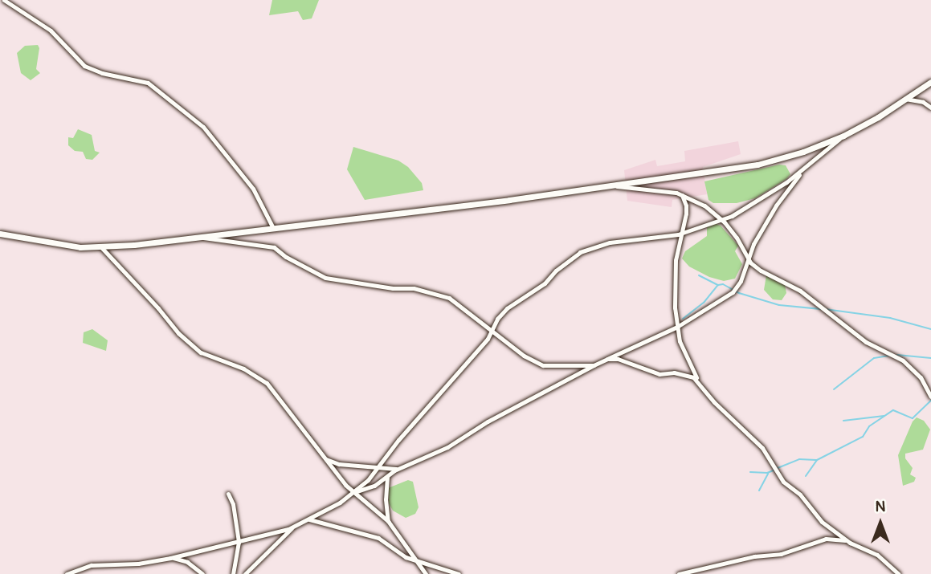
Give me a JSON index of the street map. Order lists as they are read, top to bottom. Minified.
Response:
{"north":"top"}
